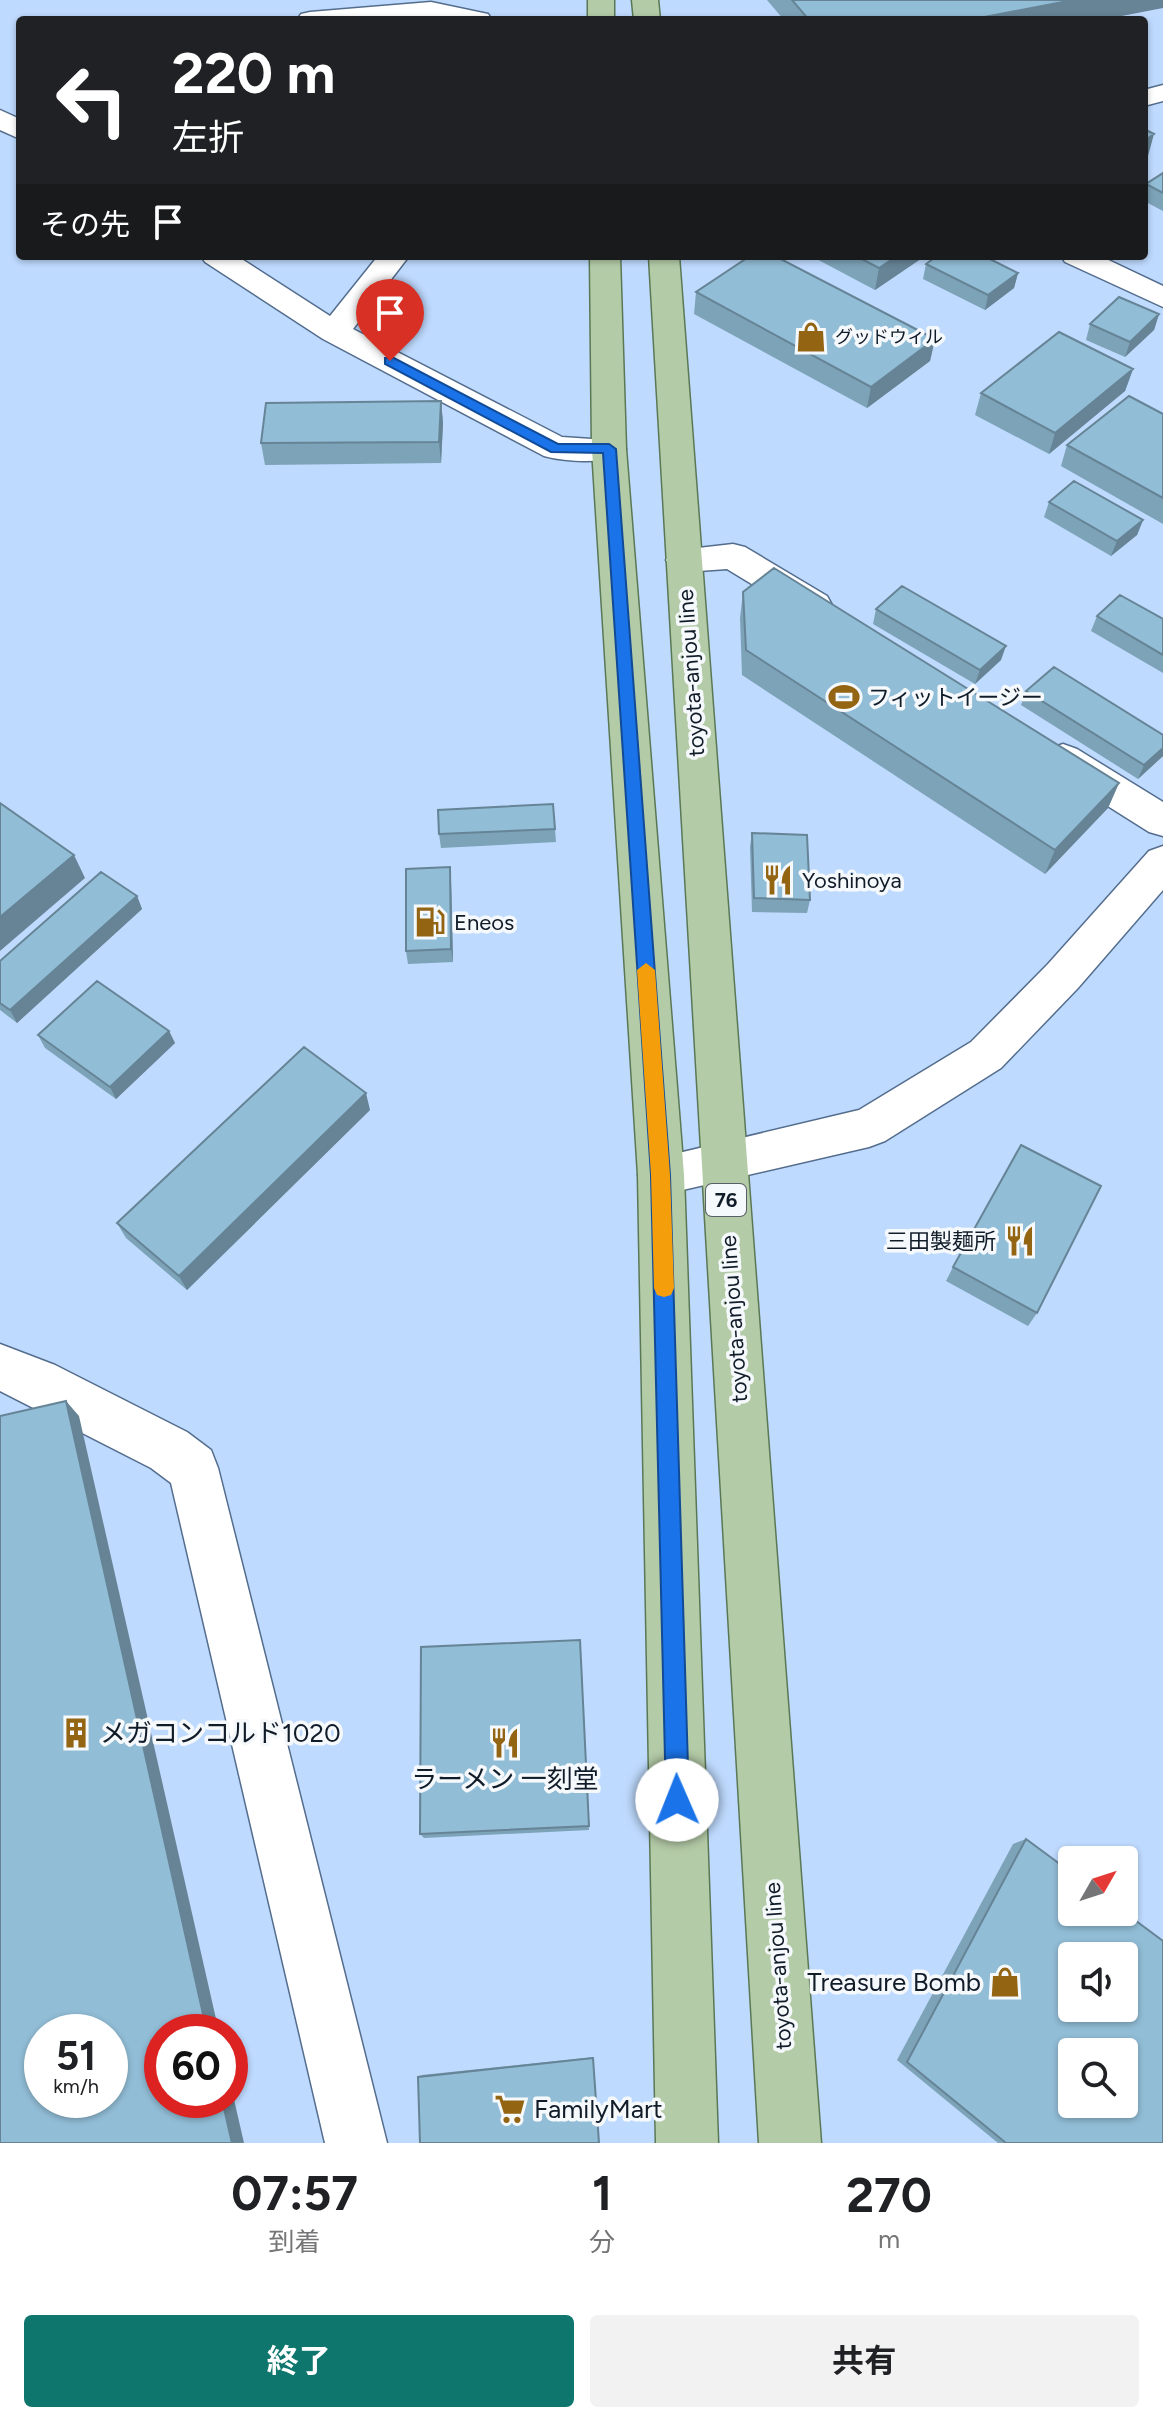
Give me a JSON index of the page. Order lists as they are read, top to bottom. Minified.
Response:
{"streets":{"main road":["toyota-anjou line","76"]},"places":{"shop":["グッドウィル","Treasure Bomb"],"sports":["フィットイージー"],"restaurant":["Yoshinoya","三田製麺所","ラーメン 一刻堂"],"fuel station":["Eneos"],"building":["メガコンコルド1020"],"supermarket":["FamilyMart"]},"north":"top right","page":{"turn":["220 m","左折"],"then":"その先","speed":"51 km/h","limit":"60","eta":["07:57","到着","1","分","270","m"],"buttons":["終了","共有"]}}
